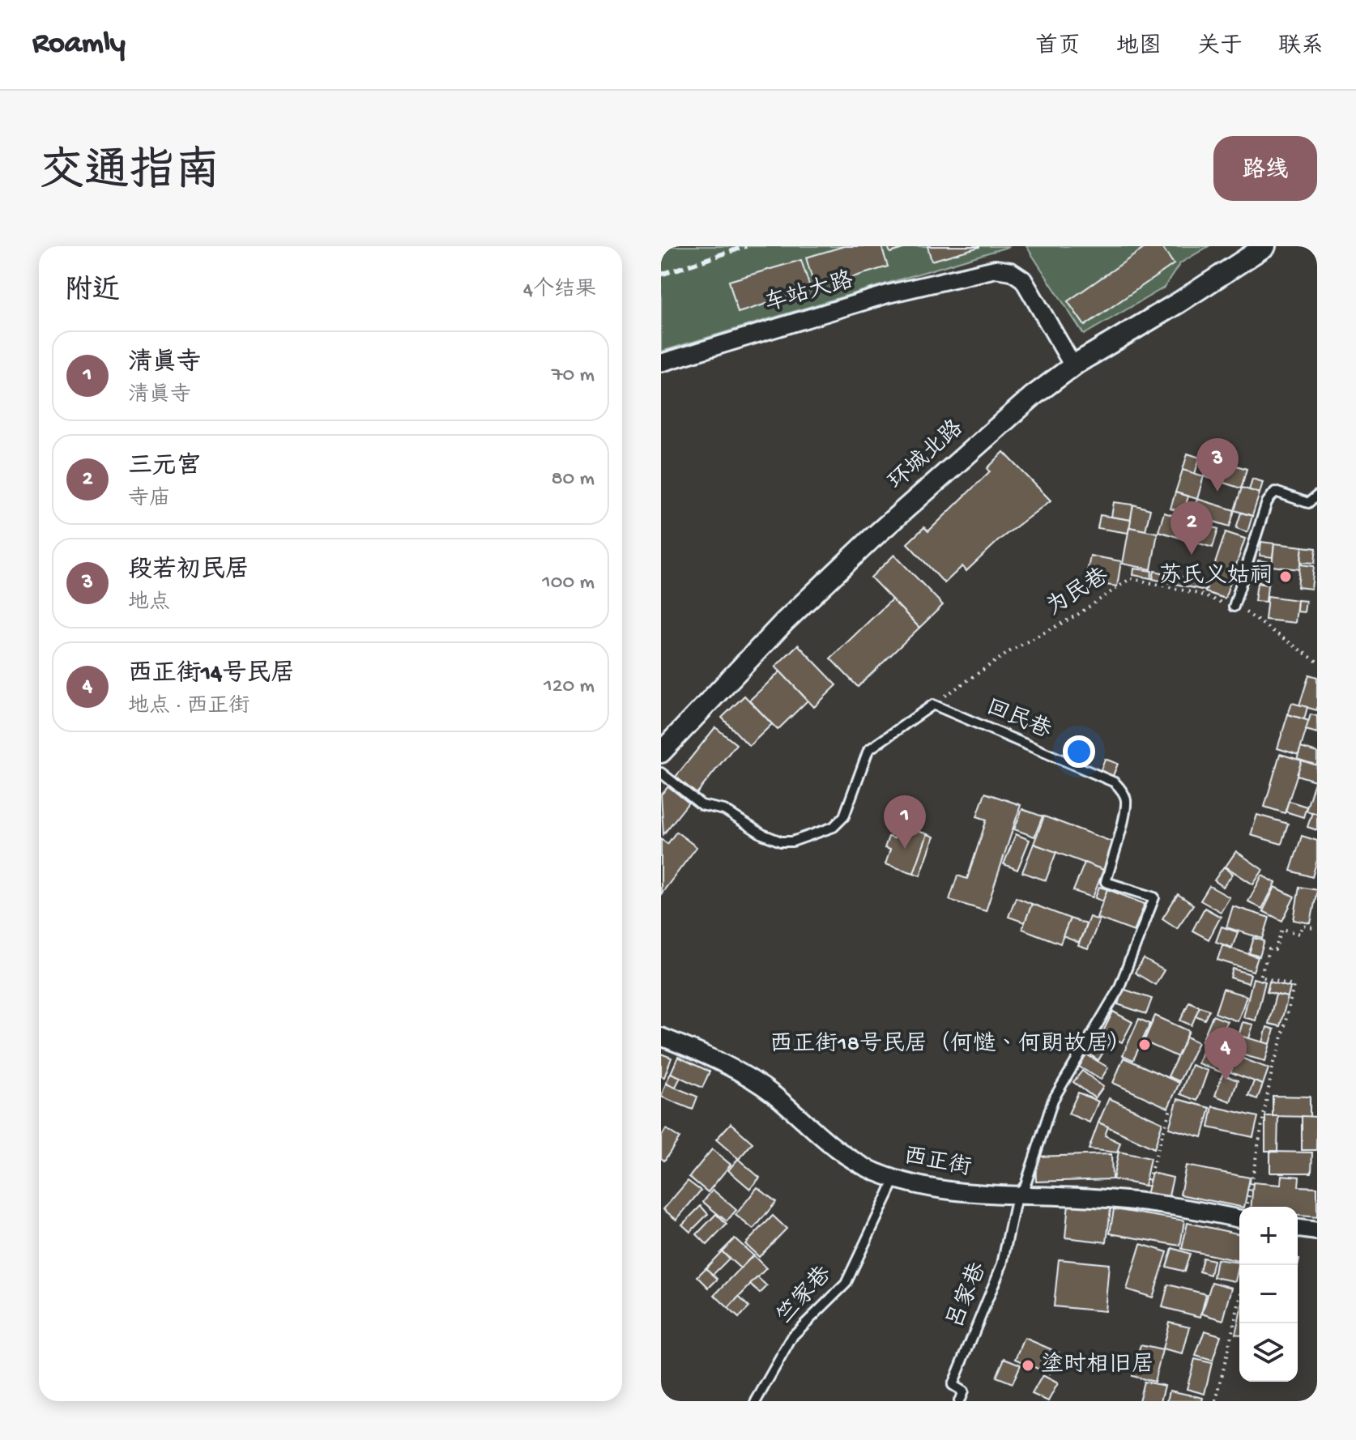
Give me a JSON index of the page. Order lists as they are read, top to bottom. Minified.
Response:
{"streets":{"street":["车站大路","环城北路","西正街"],"lane":["回民巷","竺家巷","吕家巷"],"path":["为民巷"]},"crossings":[["车站大路","环城北路"],["为民巷","回民巷"],["回民巷","西正街"],["回民巷","吕家巷"],["西正街","竺家巷"],["西正街","吕家巷"]],"places":["苏氏义姑祠","西正街18号民居（何慥、何朗故居）","塗时相旧居"],"page":{"header":"Roamly","nav":["首页","地图","关于","联系"],"title":"交通指南","buttons":"路线","heading":["附近","4个结果"],"list":[{"mark":"1","name":"清真寺","note":"清真寺","value":"70 m"},{"mark":"2","name":"三元宫","note":"寺庙","value":"80 m"},{"mark":"3","name":"段若初民居","note":"地点","value":"100 m"},{"mark":"4","name":"西正街14号民居","note":"地点 · 西正街","value":"120 m"}],"pins":["3","2","1","4"],"map_buttons":["+","−"]}}
